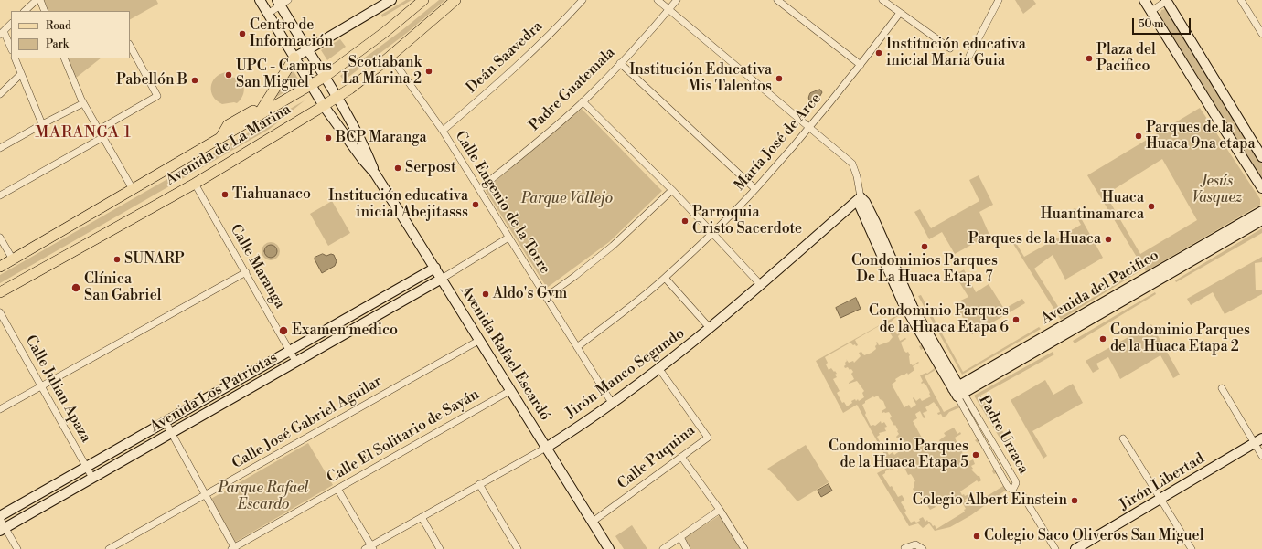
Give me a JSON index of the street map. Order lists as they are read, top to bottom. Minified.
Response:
{"streets":{"main road":["Avenida de La Marina"],"street":["Deán Saavedra","Padre Guatemala","María José de Arce","Calle Eugenio de la Torre","Calle Maranga","Avenida del Pacifico","Avenida Rafael Escardó","Jirón Manco Segundo","Calle Julian Apaza","Avenida Los Patriotas","Calle José Gabriel Aguilar","Padre Urraca","Calle El Solitario de Sayán","Calle Puquina","Jirón Libertad"]},"crossings":[["Deán Saavedra","Calle Eugenio de la Torre"],["Padre Guatemala","Calle Eugenio de la Torre"],["Padre Guatemala","Padre Urraca"],["María José de Arce","Calle Eugenio de la Torre"],["María José de Arce","Padre Urraca"],["Avenida de La Marina","Calle Eugenio de la Torre"],["Avenida de La Marina","Calle Maranga"],["Avenida de La Marina","Avenida Rafael Escardó"],["Calle Eugenio de la Torre","Jirón Manco Segundo"],["Calle Maranga","Avenida Los Patriotas"],["Avenida del Pacifico","Padre Urraca"],["Avenida Rafael Escardó","Jirón Manco Segundo"],["Avenida Rafael Escardó","Avenida Los Patriotas"],["Avenida Rafael Escardó","Calle José Gabriel Aguilar"],["Avenida Rafael Escardó","Calle El Solitario de Sayán"],["Avenida Rafael Escardó","Calle Puquina"],["Jirón Manco Segundo","Padre Urraca"],["Jirón Manco Segundo","Calle Puquina"],["Calle Julian Apaza","Avenida Los Patriotas"]],"districts":["MARANGA 1"],"parks":["Jesús Vasquez","Parque Vallejo","Parque Rafael Escardo"],"places":["Centro de Información","Institución educativa inicial Maria Guia","Plaza del Pacifico","Scotiabank La Marina 2","UPC - Campus San Miguel","Institución Educativa Mis Talentos","Pabellón B","Parques de la Huaca 9na etapa","BCP Maranga","Serpost","Tiahuanaco","Institución educativa inicial Abejitasss","Huaca Huantinamarca","Parroquia Cristo Sacerdote","Parques de la Huaca","Condominios Parques De La Huaca Etapa 7","SUNARP","Clínica San Gabriel","Aldo's Gym","Condominio Parques de la Huaca Etapa 6","Examen medico","Condominio Parques de la Huaca Etapa 2","Condominio Parques de la Huaca Etapa 5","Colegio Albert Einstein","Colegio Saco Oliveros San Miguel"],"legend":["Road","Park"],"scale_bar":"50 m"}
